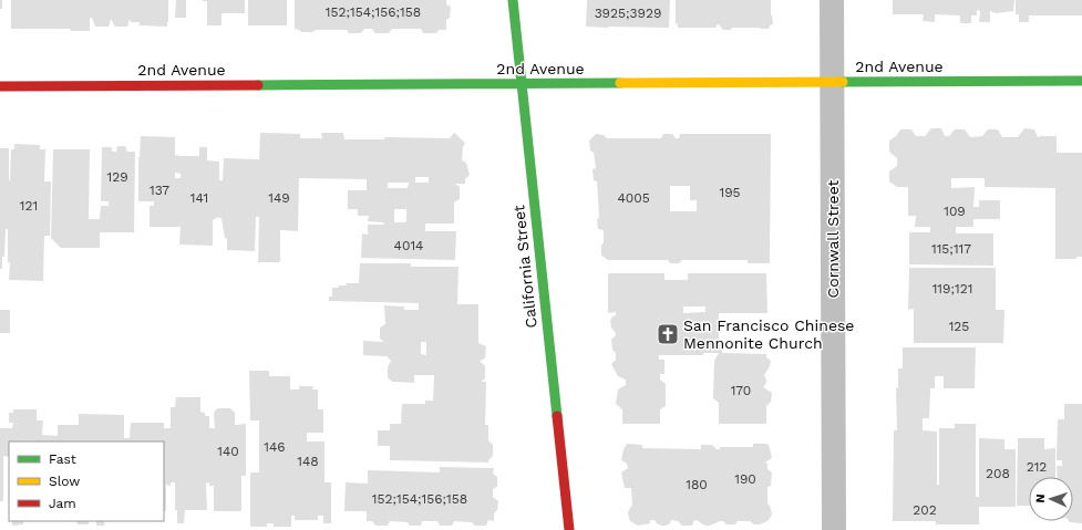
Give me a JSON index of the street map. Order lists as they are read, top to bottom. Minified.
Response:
{"streets":{"street":["2nd Avenue","Cornwall Street","California Street"]},"crossings":[["2nd Avenue","Cornwall Street"],["2nd Avenue","California Street"]],"places":{"church":["San Francisco Chinese Mennonite Church"]},"house_numbers":["152;154;156;158","3925;3929","129","137","195","141","149","4005","121","109","4014","115;117","119;121","125","170","146","140","148","212","208","190","180","152;154;156;158","202"],"legend":["Fast","Slow","Jam"],"north":"left"}
